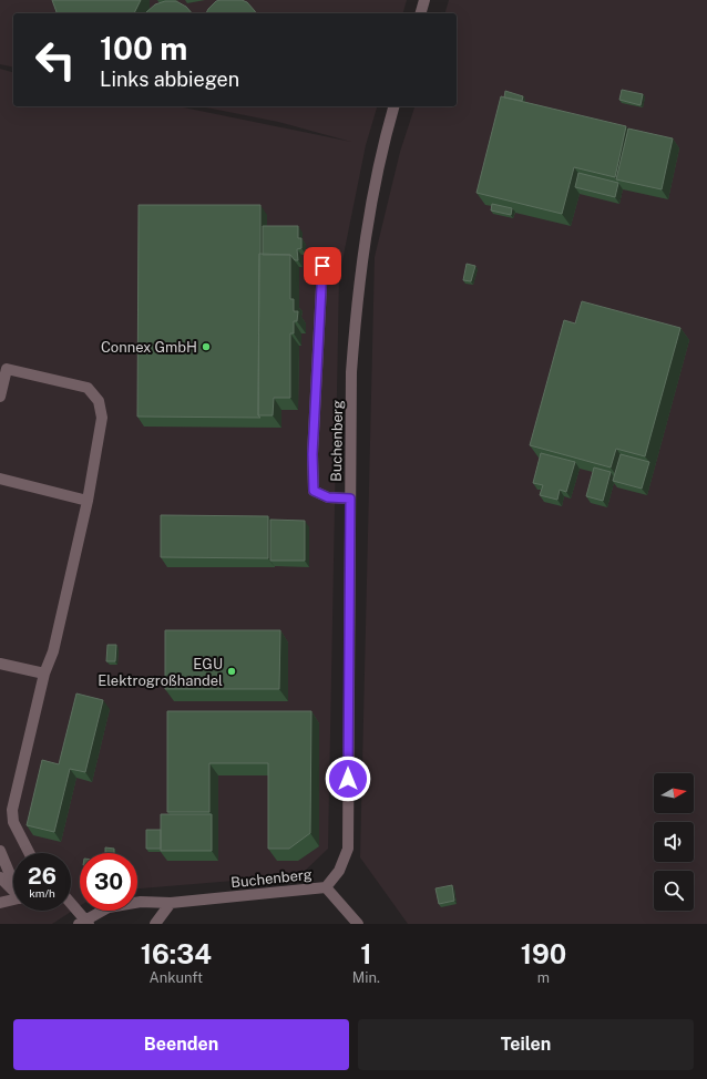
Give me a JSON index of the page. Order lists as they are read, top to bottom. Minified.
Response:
{"streets":{"street":["Buchenberg"]},"places":["Connex GmbH","EGU Elektrogroßhandel"],"north":"right","page":{"turn":["100 m","Links abbiegen"],"speed":"26 km/h","limit":"30","eta":["16:34","Ankunft","1","Min.","190","m"],"buttons":["Beenden","Teilen"]}}
